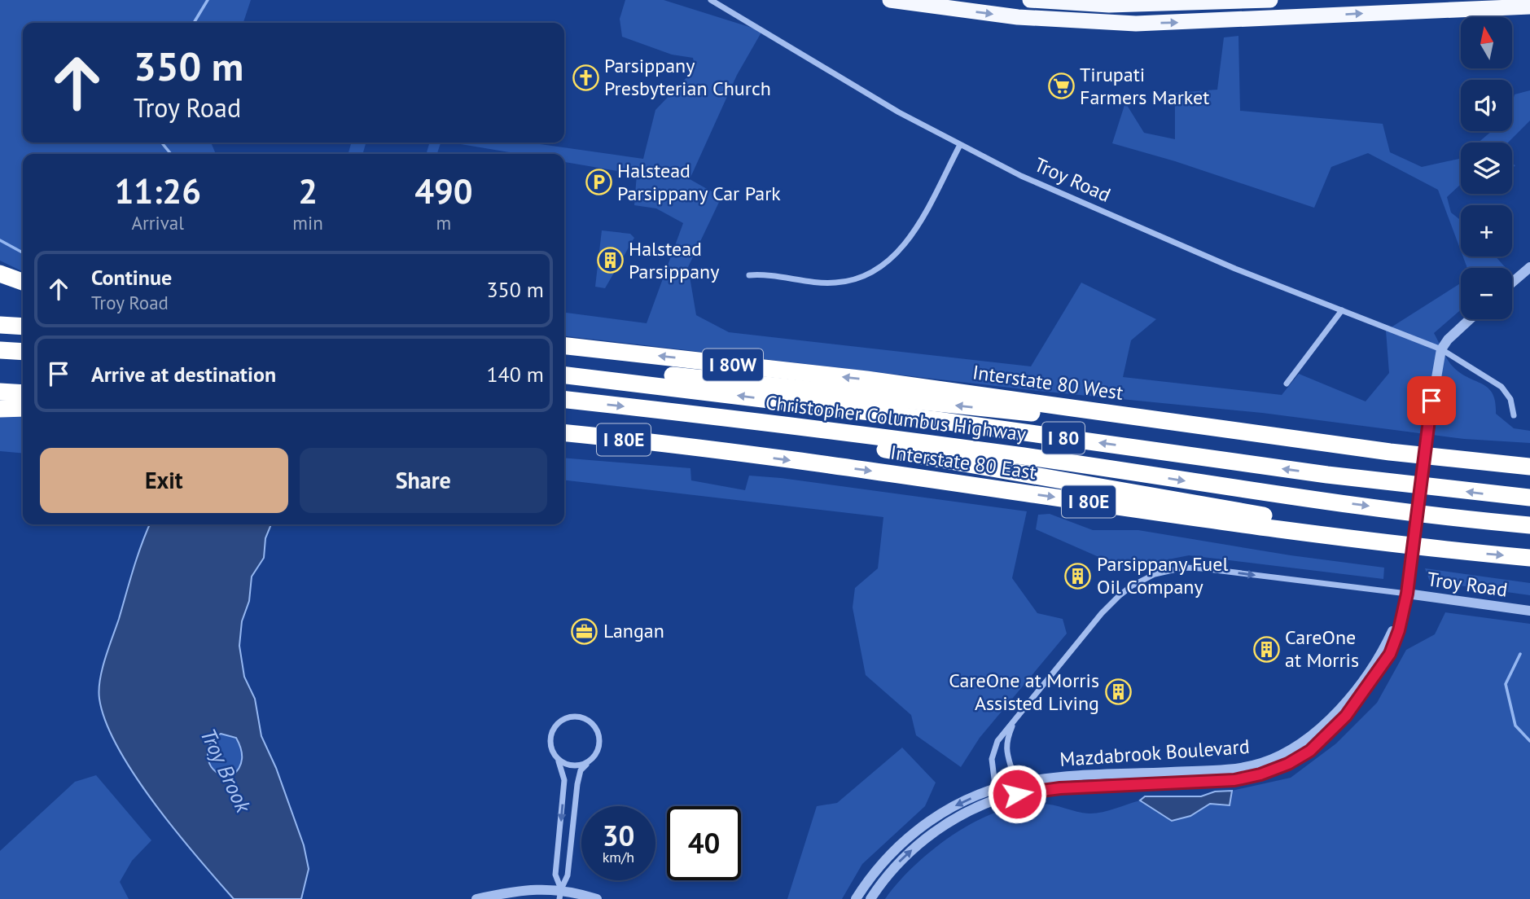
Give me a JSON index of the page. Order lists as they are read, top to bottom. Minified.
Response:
{"streets":{"highway":["I 80W","Interstate 80 West","Christopher Columbus Highway","I 80","I 80E","Interstate 80 East"],"street":["Troy Road","Mazdabrook Boulevard"]},"crossings":[["Troy Road","Mazdabrook Boulevard"]],"water":["Troy Brook"],"places":{"church":["Parsippany Presbyterian Church"],"supermarket":["Tirupati Farmers Market"],"parking":["Halstead Parsippany Car Park"],"building":["Halstead Parsippany","Parsippany Fuel Oil Company","CareOne at Morris","CareOne at Morris Assisted Living"],"office":["Langan"]},"north":"top","page":{"map_buttons":["+","−"],"turn":["350 m","Troy Road"],"eta":["11:26","Arrival","2","min","490","m"],"list":[{"name":"Continue","note":"Troy Road","value":"350 m"},{"name":"Arrive at destination","value":"140 m"}],"buttons":["Exit","Share"],"speed":"30 km/h","limit":"40"}}
